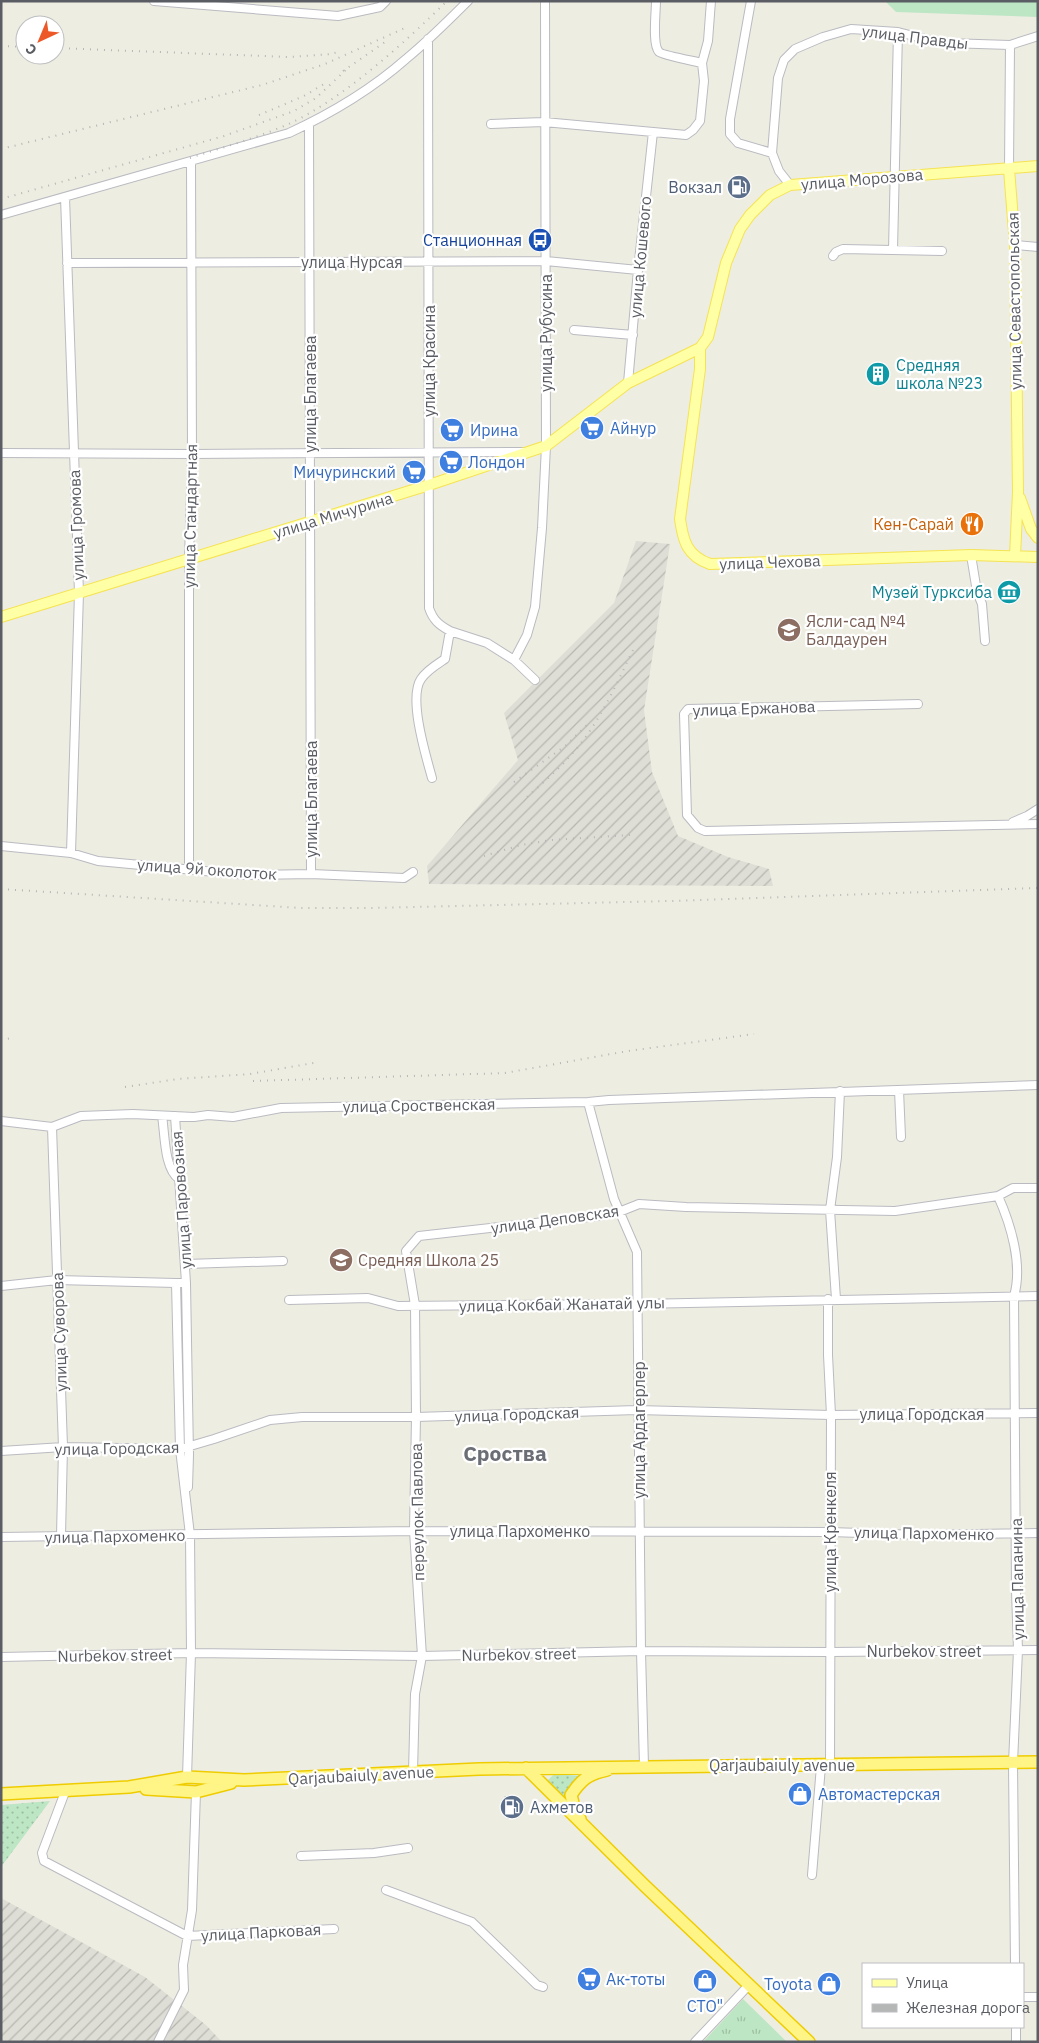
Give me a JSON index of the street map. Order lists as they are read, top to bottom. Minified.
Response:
{"streets":{"highway":["Qarjaubaiuly avenue"],"main road":["улица Морозова","улица Севастопольская","улица Мичурина","улица Чехова"],"street":["улица Правды","улица Кошевого","улица Нурсая","улица Рубусина","улица Красина","улица Благаева","улица Стандартная","улица Громова","улица Ержанова","улица 9й околоток","улица Сроственская","улица Паровозная","улица Деповская","улица Кокбай Жанатай улы","улица Суворова","улица Городская","улица Ардагерлер","переулок Павлова","улица Пархоменко","улица Кренкеля","улица Папанина","Nurbekov street","улица Парковая"]},"crossings":[["улица Правды","улица Севастопольская"],["улица Морозова","улица Севастопольская"],["улица Морозова","улица Мичурина"],["улица Морозова","улица Чехова"],["улица Кошевого","улица Нурсая"],["улица Кошевого","улица Рубусина"],["улица Кошевого","улица Мичурина"],["улица Нурсая","улица Рубусина"],["улица Нурсая","улица Красина"],["улица Нурсая","улица Благаева"],["улица Нурсая","улица Стандартная"],["улица Нурсая","улица Громова"],["улица Севастопольская","улица Чехова"],["улица Рубусина","улица Мичурина"],["улица Красина","улица Мичурина"],["улица Благаева","улица Мичурина"],["улица Благаева","улица 9й околоток"],["улица Мичурина","улица Стандартная"],["улица Мичурина","улица Громова"],["улица Мичурина","улица Чехова"],["улица Стандартная","улица 9й околоток"],["улица Громова","улица 9й околоток"],["улица Сроственская","улица Паровозная"],["улица Сроственская","улица Суворова"],["улица Сроственская","улица Ардагерлер"],["улица Паровозная","улица Городская"],["улица Паровозная","улица Пархоменко"],["улица Паровозная","Nurbekov street"],["улица Паровозная","Qarjaubaiuly avenue"],["улица Деповская","улица Ардагерлер"],["улица Деповская","переулок Павлова"],["улица Деповская","улица Папанина"],["улица Кокбай Жанатай улы","улица Ардагерлер"],["улица Кокбай Жанатай улы","переулок Павлова"],["улица Кокбай Жанатай улы","улица Кренкеля"],["улица Кокбай Жанатай улы","улица Папанина"],["улица Суворова","улица Городская"],["улица Суворова","улица Пархоменко"],["улица Городская","улица Ардагерлер"],["улица Городская","переулок Павлова"],["улица Городская","улица Кренкеля"],["улица Городская","улица Папанина"],["улица Ардагерлер","улица Пархоменко"],["улица Ардагерлер","Nurbekov street"],["улица Ардагерлер","Qarjaubaiuly avenue"],["переулок Павлова","улица Пархоменко"],["переулок Павлова","Nurbekov street"],["переулок Павлова","Qarjaubaiuly avenue"],["улица Пархоменко","улица Кренкеля"],["улица Пархоменко","улица Папанина"],["улица Кренкеля","Nurbekov street"],["улица Кренкеля","Qarjaubaiuly avenue"],["улица Папанина","Nurbekov street"],["улица Папанина","Qarjaubaiuly avenue"]],"districts":["Сроства"],"places":{"fuel station":["Вокзал","Ахметов"],"bus stop":["Станционная"],"building":["Средняя школа №23"],"supermarket":["Айнур","Ирина","Лондон","Мичуринский","Ак-тоты"],"restaurant":["Кен-Сарай"],"museum":["Музей Турксиба"],"school or university":["Ясли-сад №4 Балдаурен","Средняя Школа 25"],"shop":["Автомастерская","СТО\"","Toyota"]},"legend":["Улица","Железная дорога"],"north":"bottom left"}
